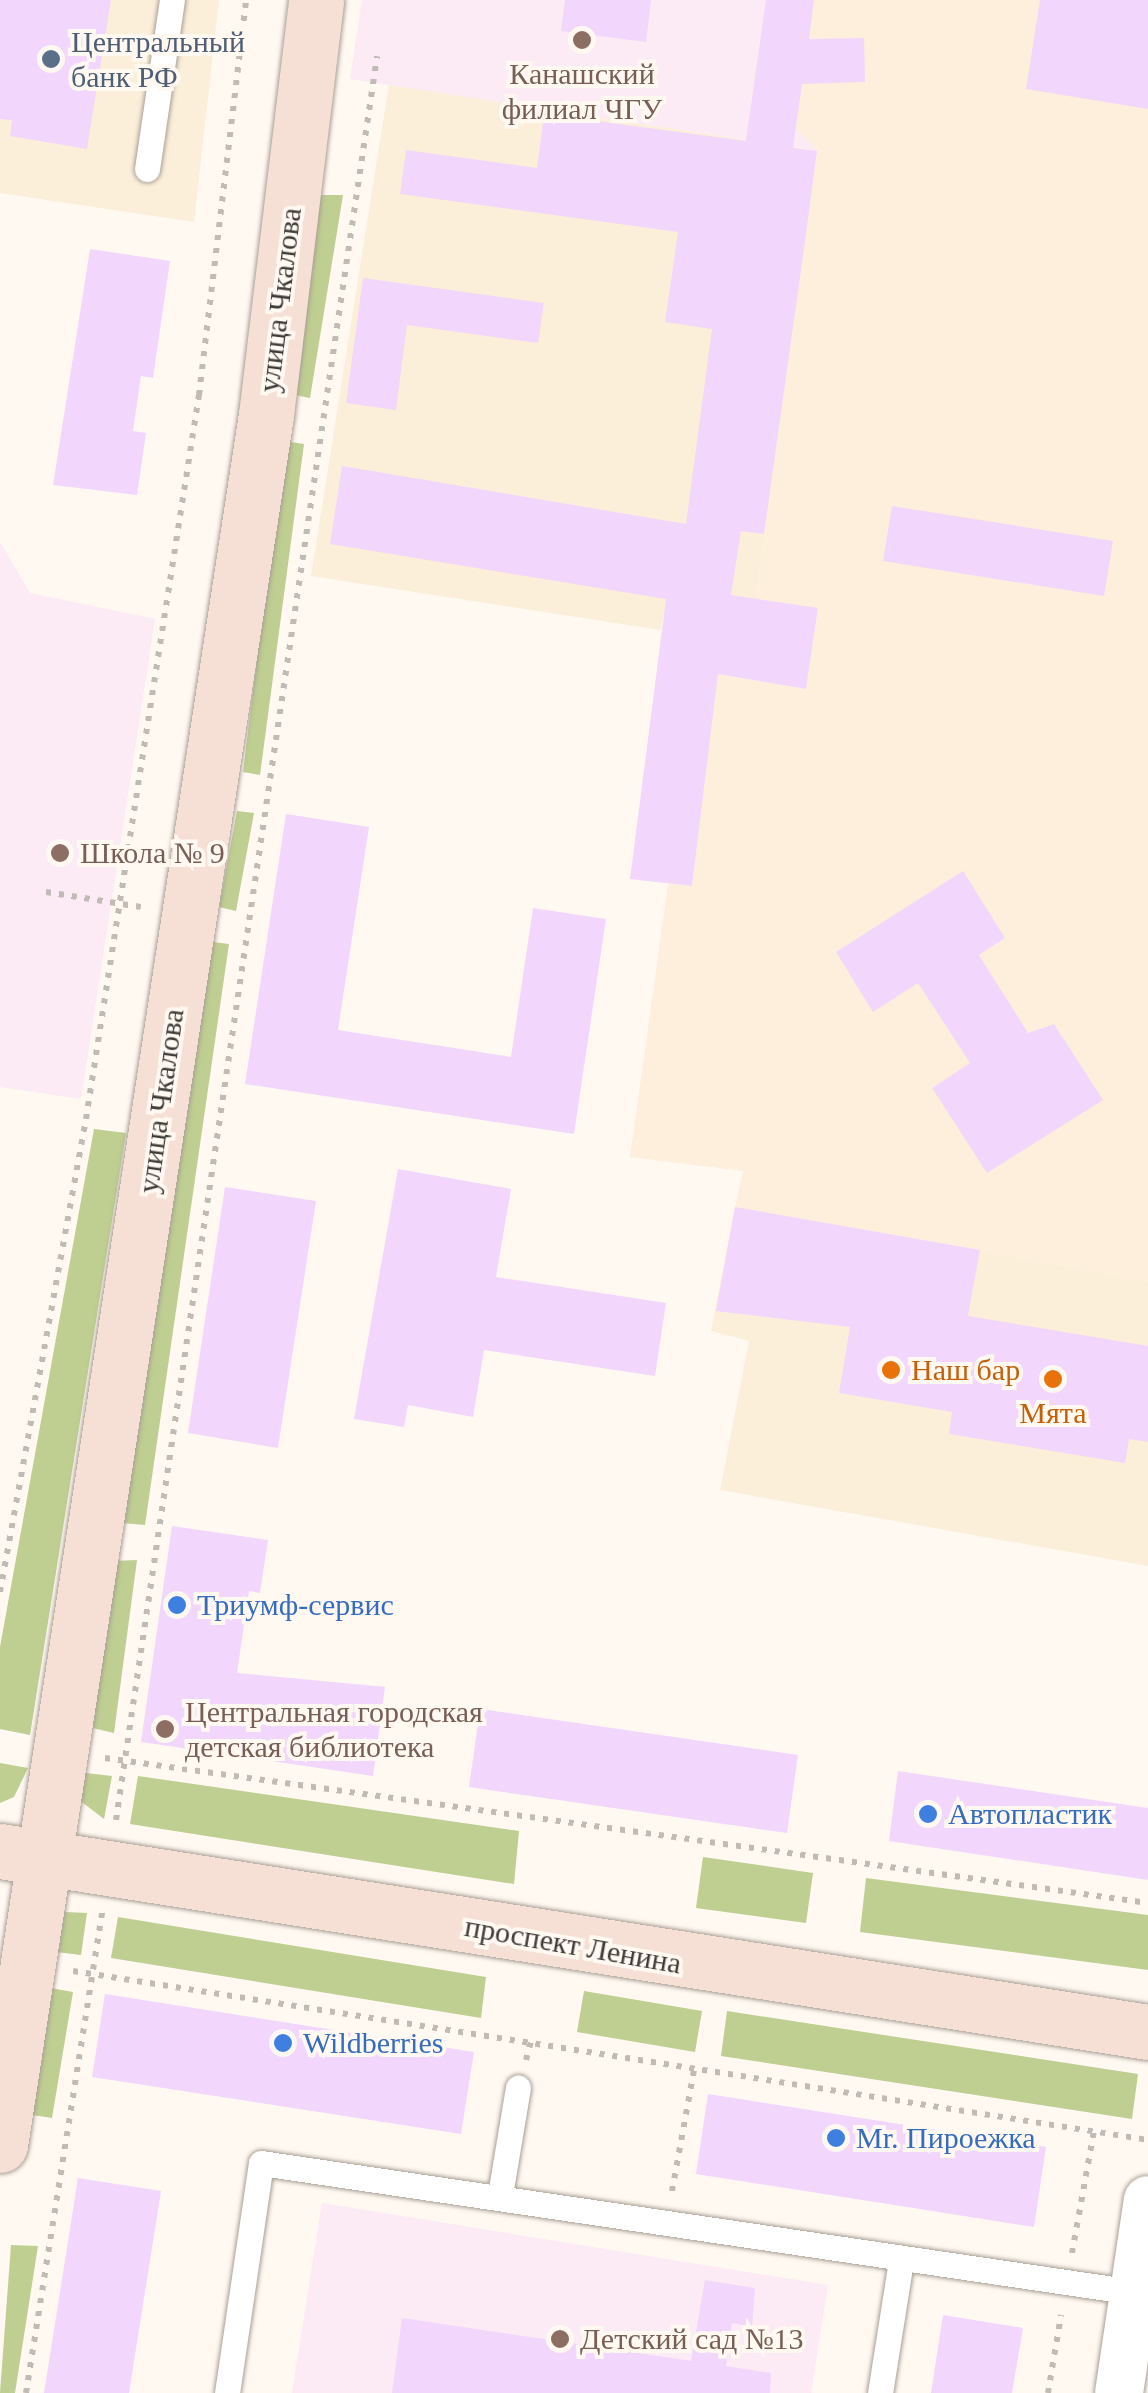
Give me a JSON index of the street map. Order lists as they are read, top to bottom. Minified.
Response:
{"streets":{"main road":["улица Чкалова","проспект Ленина"]},"crossings":[["улица Чкалова","проспект Ленина"]],"places":["Канашский филиал ЧГУ","Центральный банк РФ","Школа № 9","Наш бар","Мята","Триумф-сервис","Центральная городская детская библиотека","Автопластик","Wildberries","Mr. Пироежка","Детский сад №13"]}
